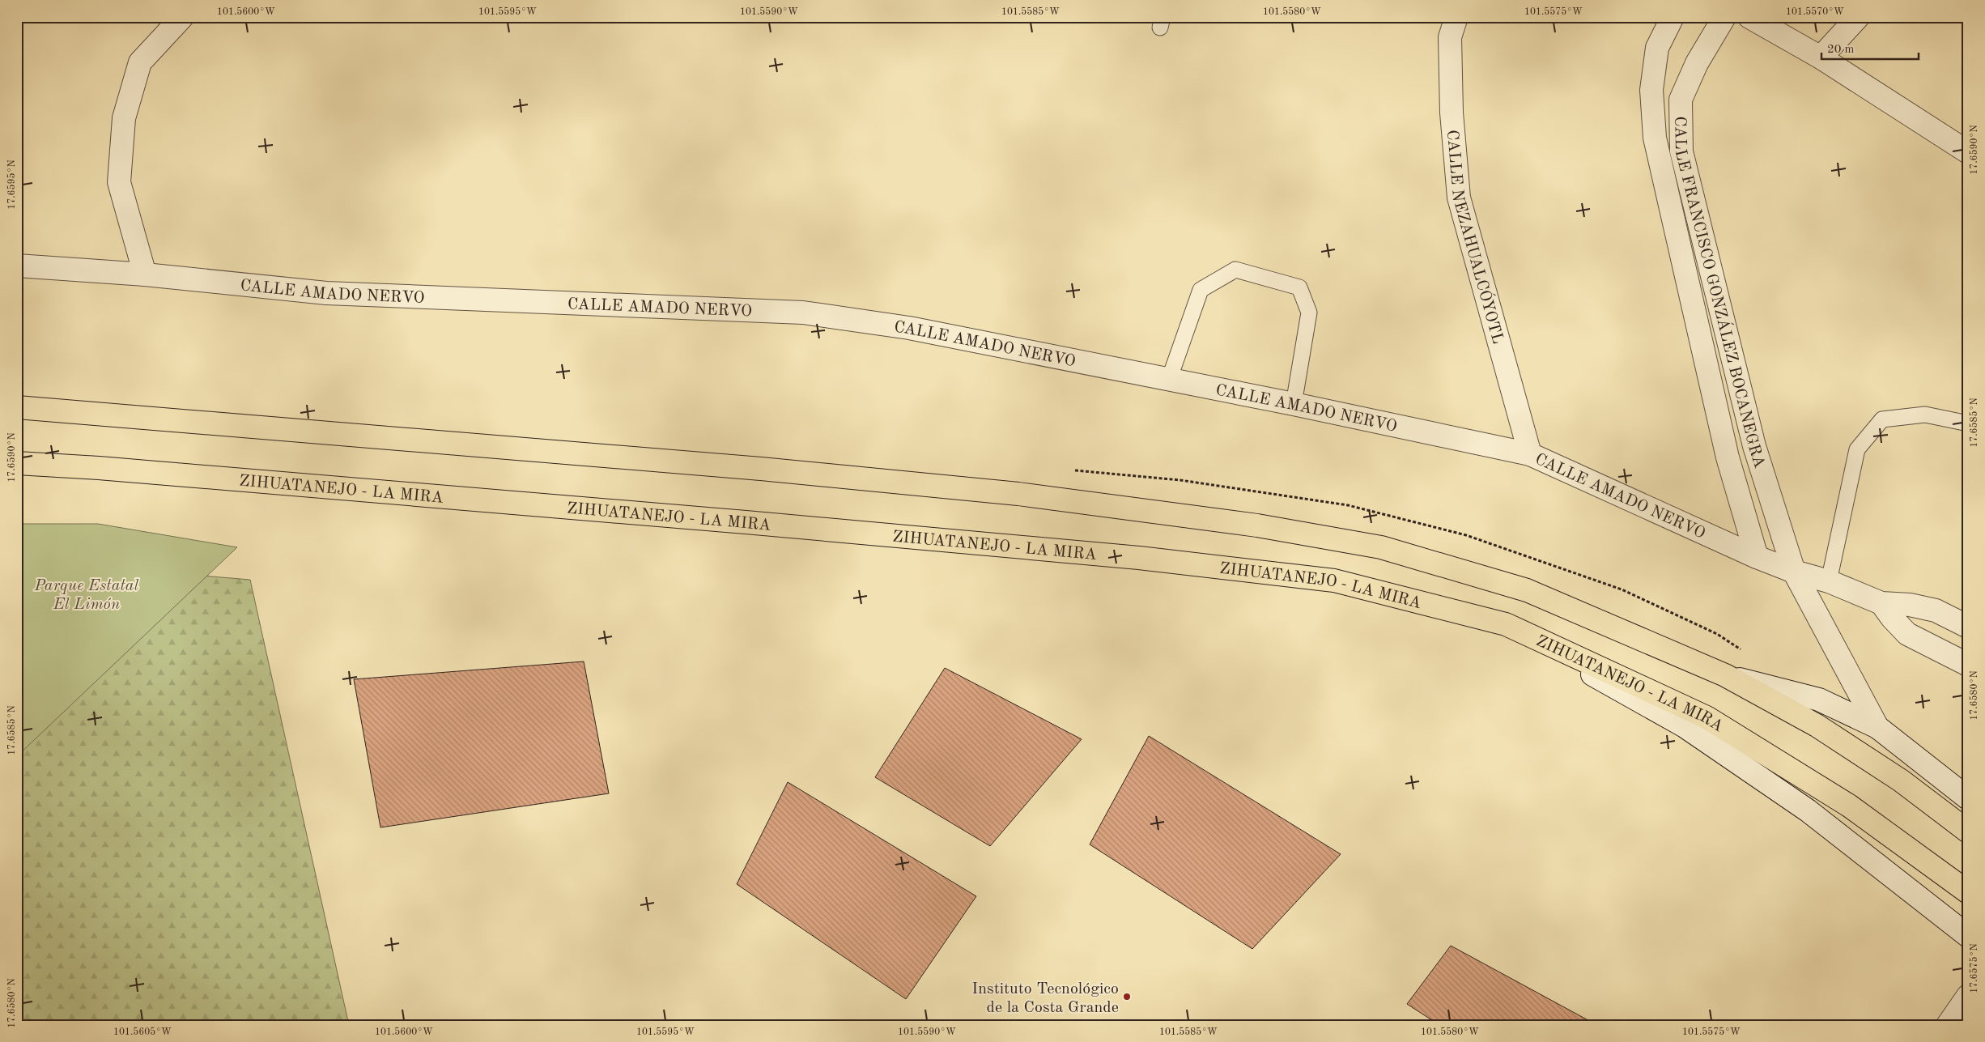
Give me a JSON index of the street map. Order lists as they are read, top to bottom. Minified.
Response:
{"streets":{"highway":["ZIHUATANEJO - LA MIRA"],"street":["CALLE NEZAHUALCÓYOTL","CALLE AMADO NERVO","CALLE FRANCISCO GONZÁLEZ BOCANEGRA"]},"crossings":[["CALLE NEZAHUALCÓYOTL","CALLE AMADO NERVO"],["CALLE AMADO NERVO","CALLE FRANCISCO GONZÁLEZ BOCANEGRA"]],"parks":["Parque Estatal El Limón"],"places":["Instituto Tecnológico de la Costa Grande"],"scale_bar":"20 m","coordinates":["101.5600°W","101.5595°W","101.5590°W","101.5585°W","101.5580°W","101.5575°W","101.5570°W","17.6590°N","17.6595°N","17.6585°N","17.6580°N","17.6575°N","101.5605°W"]}
